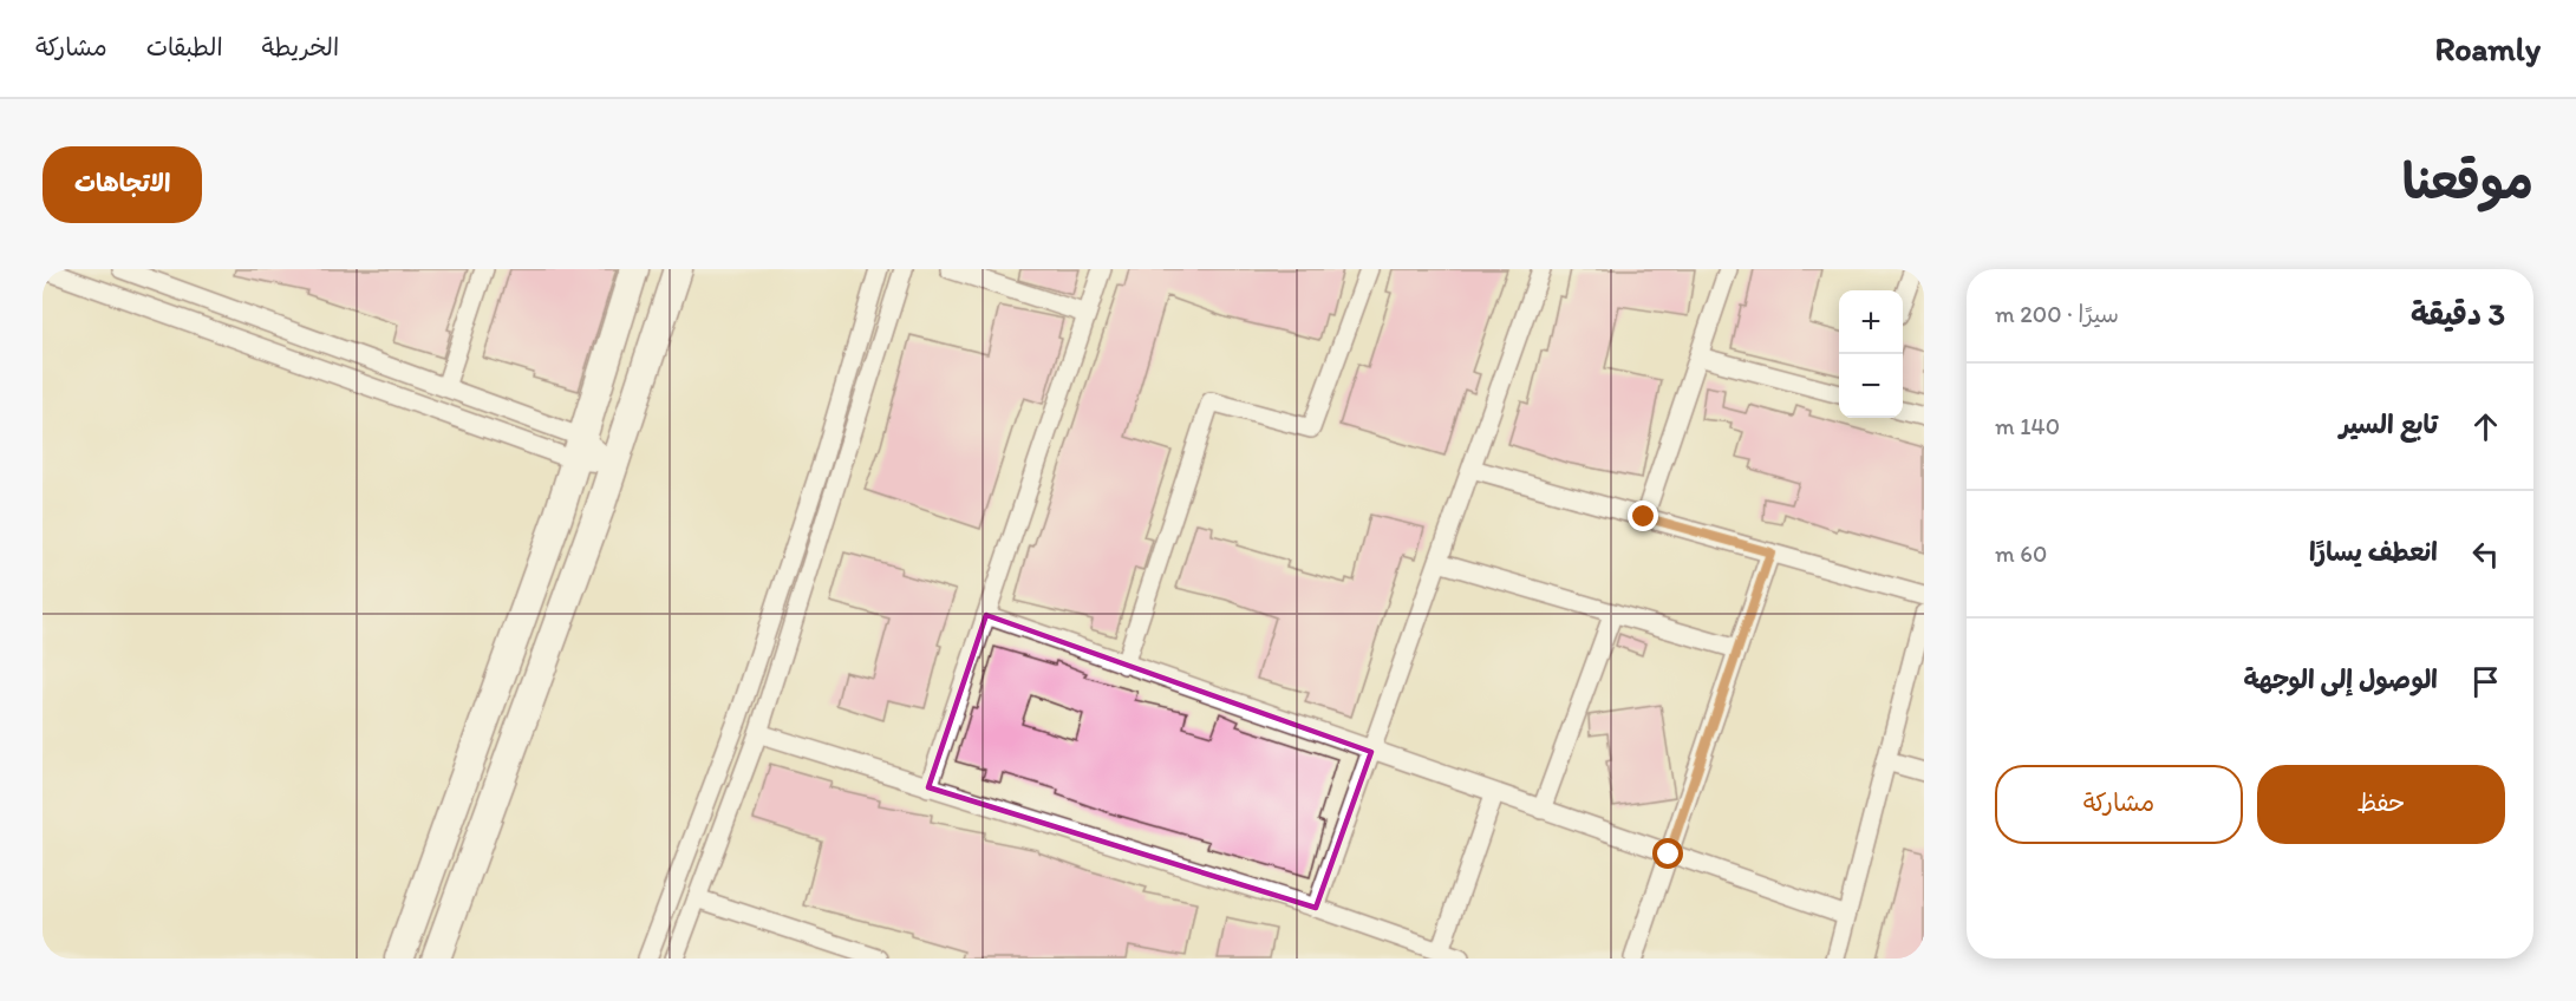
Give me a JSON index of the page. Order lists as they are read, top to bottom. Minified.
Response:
{"page":{"header":"Roamly","nav":["الخريطة","الطبقات","مشاركة"],"title":"موقعنا","buttons":["الاتجاهات",["حفظ","مشاركة"]],"heading":["3 دقيقة","سيرًا · 200 m"],"map_buttons":["+","−"],"list":[["تابع السير","140 m"],["انعطف يسارًا","60 m"],"الوصول إلى الوجهة"]}}
